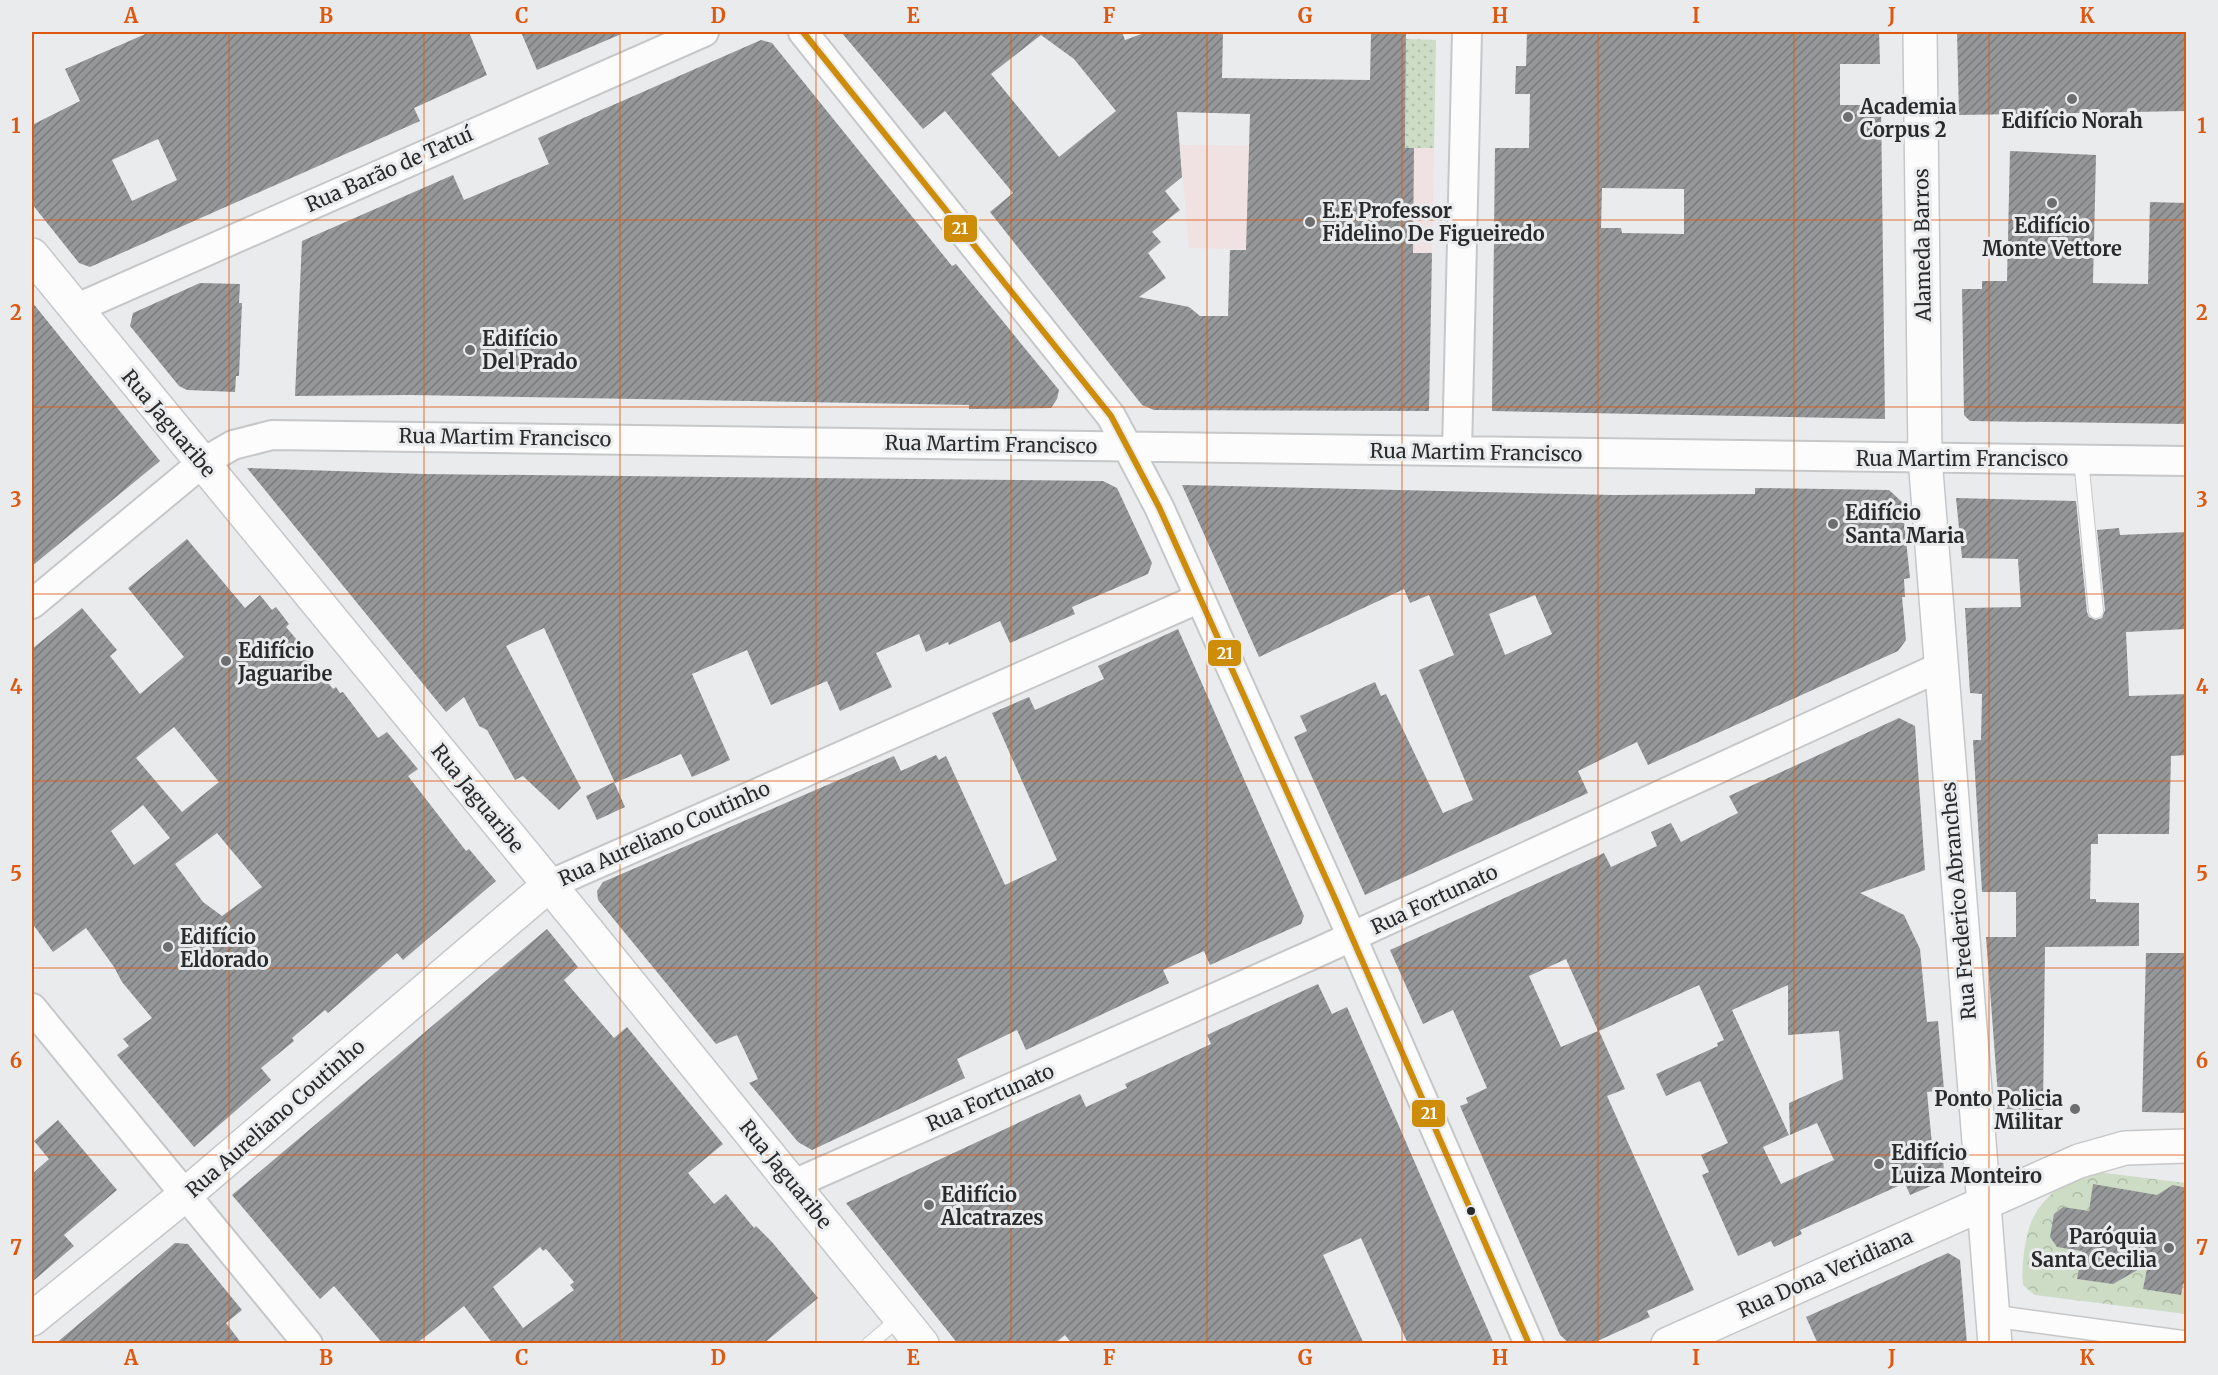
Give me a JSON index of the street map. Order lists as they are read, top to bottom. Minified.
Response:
{"streets":{"street":["Rua Barão de Tatuí","Alameda Barros","Rua Jaguaribe","Rua Martim Francisco","Rua Aureliano Coutinho","Rua Fortunato","Rua Frederico Abranches","Rua Dona Veridiana"]},"crossings":[["Rua Barão de Tatuí","Rua Jaguaribe"],["Alameda Barros","Rua Martim Francisco"],["Alameda Barros","Rua Frederico Abranches"],["Rua Jaguaribe","Rua Martim Francisco"],["Rua Jaguaribe","Rua Aureliano Coutinho"],["Rua Jaguaribe","Rua Fortunato"],["Rua Martim Francisco","Rua Frederico Abranches"],["Rua Fortunato","Rua Frederico Abranches"],["Rua Frederico Abranches","Rua Dona Veridiana"]],"places":["Edifício Norah","Academia Corpus 2","Edifício Monte Vettore","E.E Professor Fidelino De Figueiredo","Edifício Del Prado","Edifício Santa Maria","Edifício Jaguaribe","Edifício Eldorado","Ponto Policia Militar","Edifício Luiza Monteiro","Edifício Alcatrazes","Paróquia Santa Cecilia"],"lines":["transit line 21"],"grid":{"columns":["A","B","C","D","E","F","G","H","I","J","K"],"rows":["1","2","3","4","5","6","7"]}}
